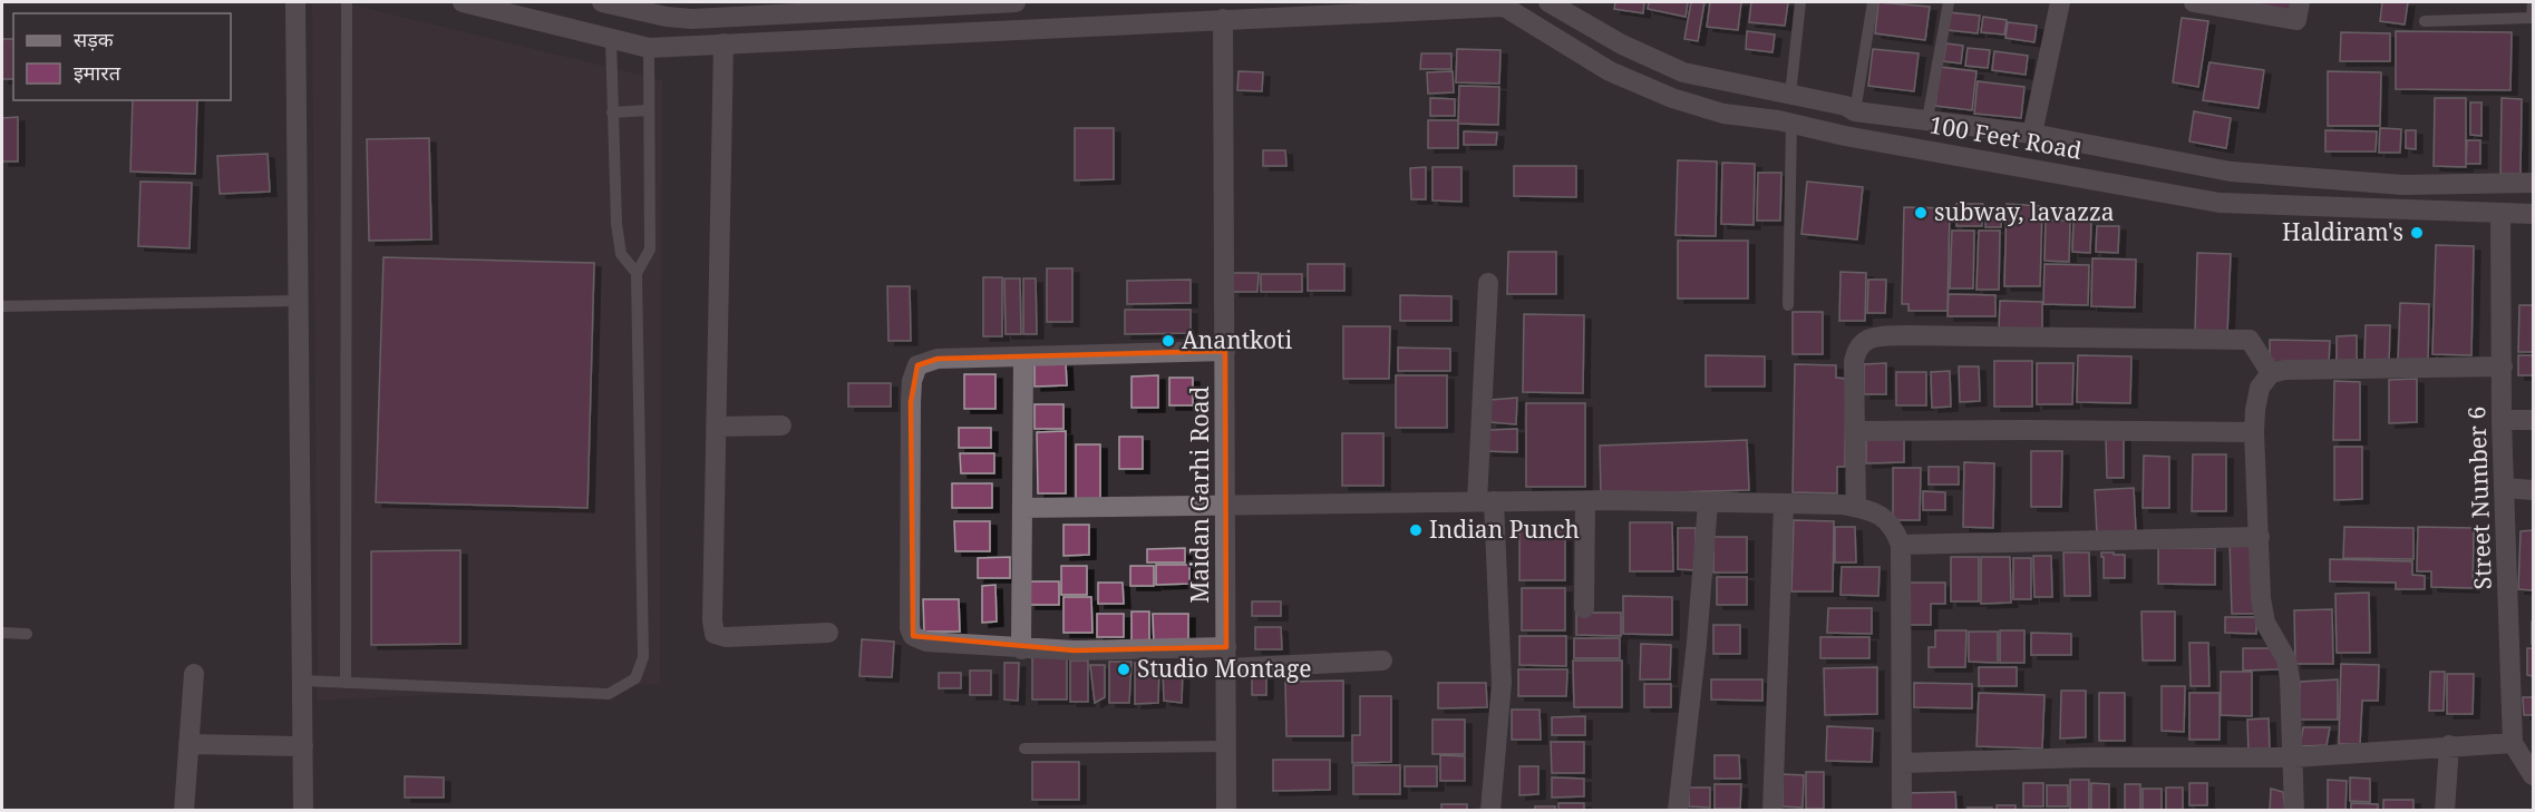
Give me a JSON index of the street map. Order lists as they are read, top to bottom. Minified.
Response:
{"streets":{"street":["100 Feet Road","Maidan Garhi Road","Street Number 6"]},"crossings":[["100 Feet Road","Street Number 6"]],"places":["subway, lavazza","Haldiram's","Anantkoti","Indian Punch","Studio Montage"],"legend":["सड़क","इमारत"]}
